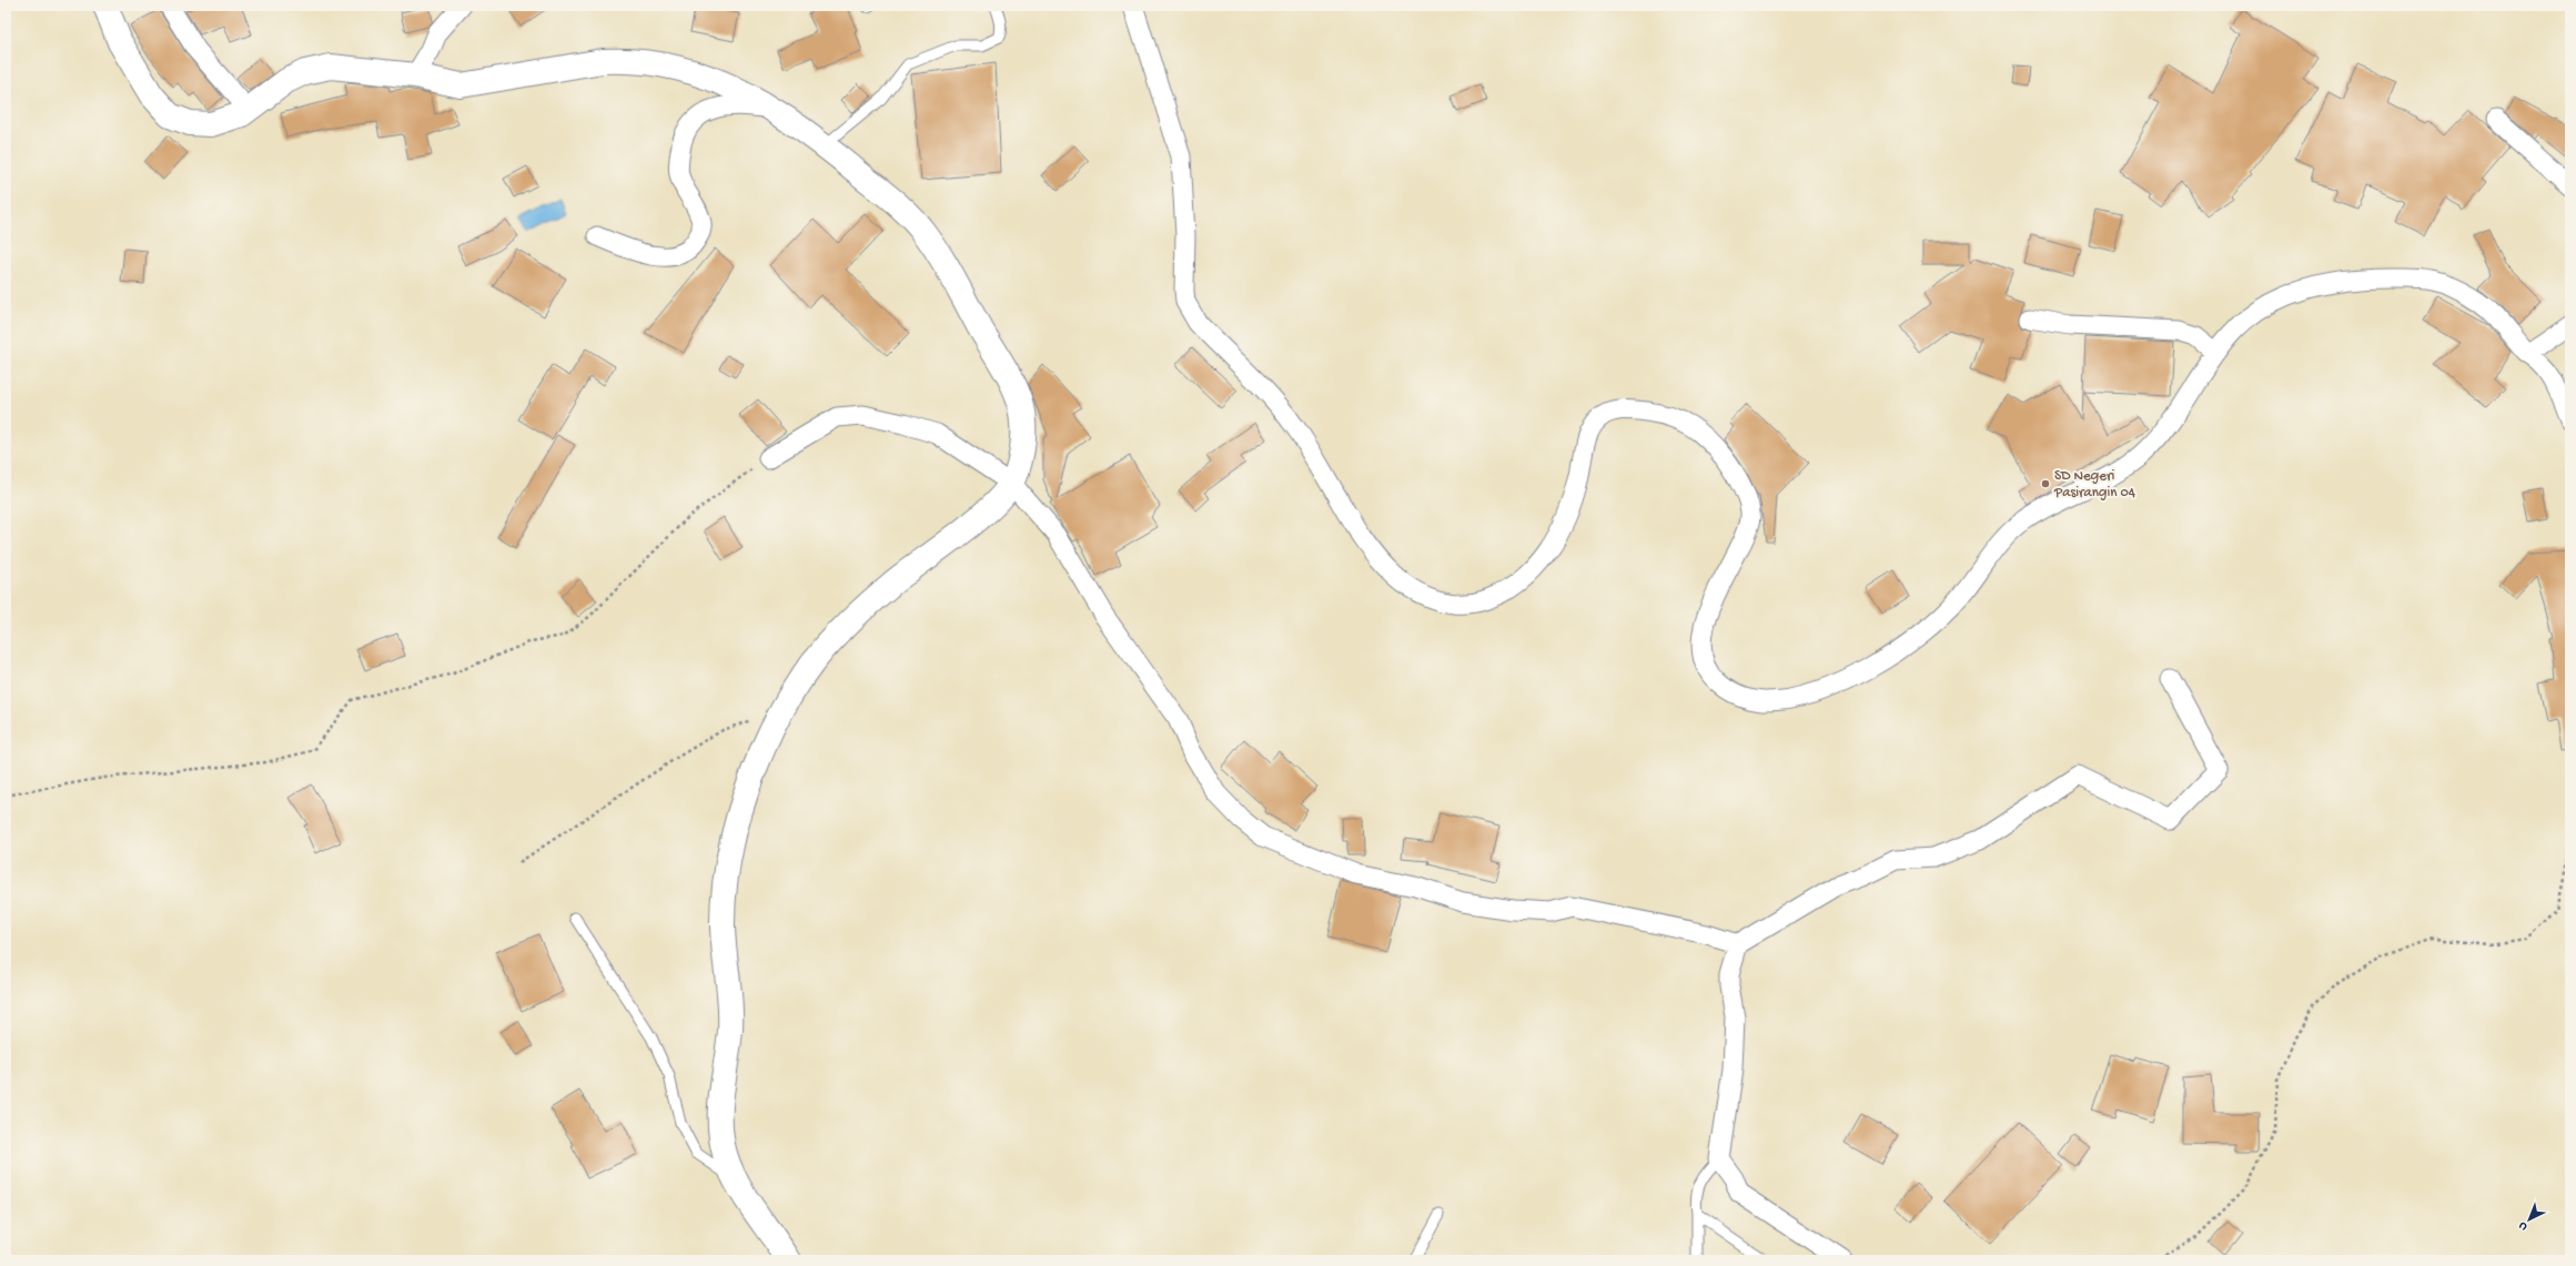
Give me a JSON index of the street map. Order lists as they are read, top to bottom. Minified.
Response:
{"places":["SD Negeri Pasirangin 04"],"north":"bottom left"}
